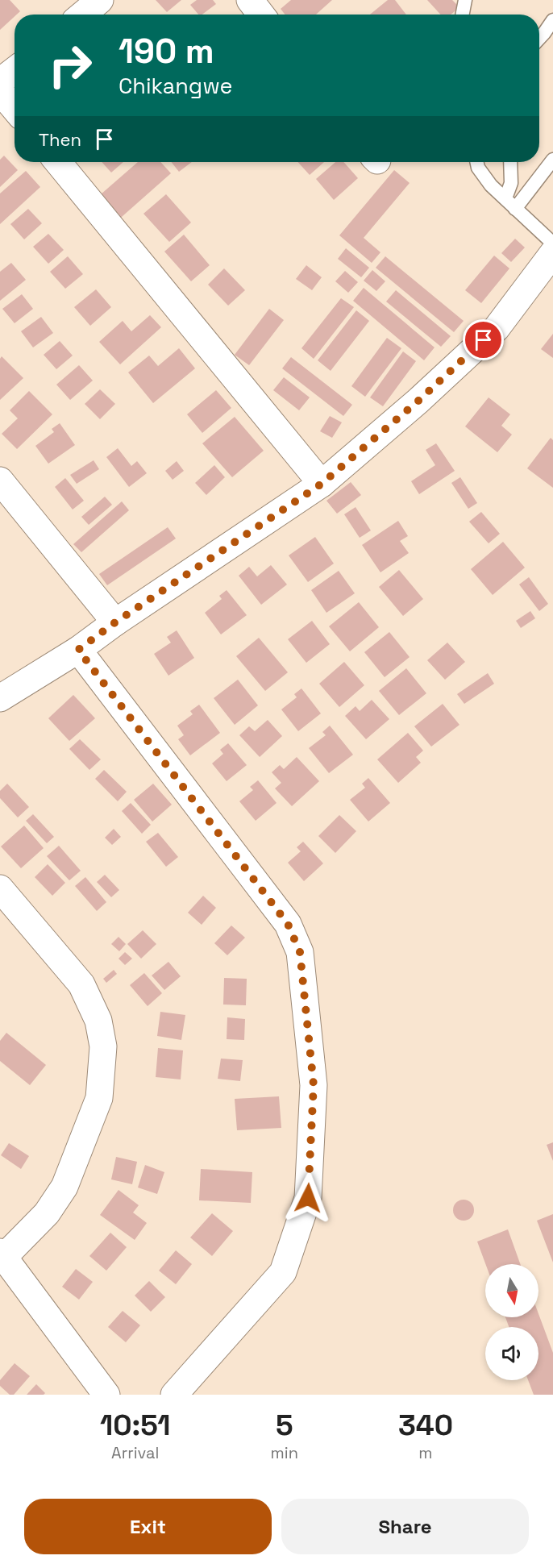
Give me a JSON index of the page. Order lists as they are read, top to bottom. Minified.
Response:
{"north":"bottom","page":{"turn":["190 m","Chikangwe"],"then":"Then","eta":["10:51","Arrival","5","min","340","m"],"buttons":["Exit","Share"]}}
